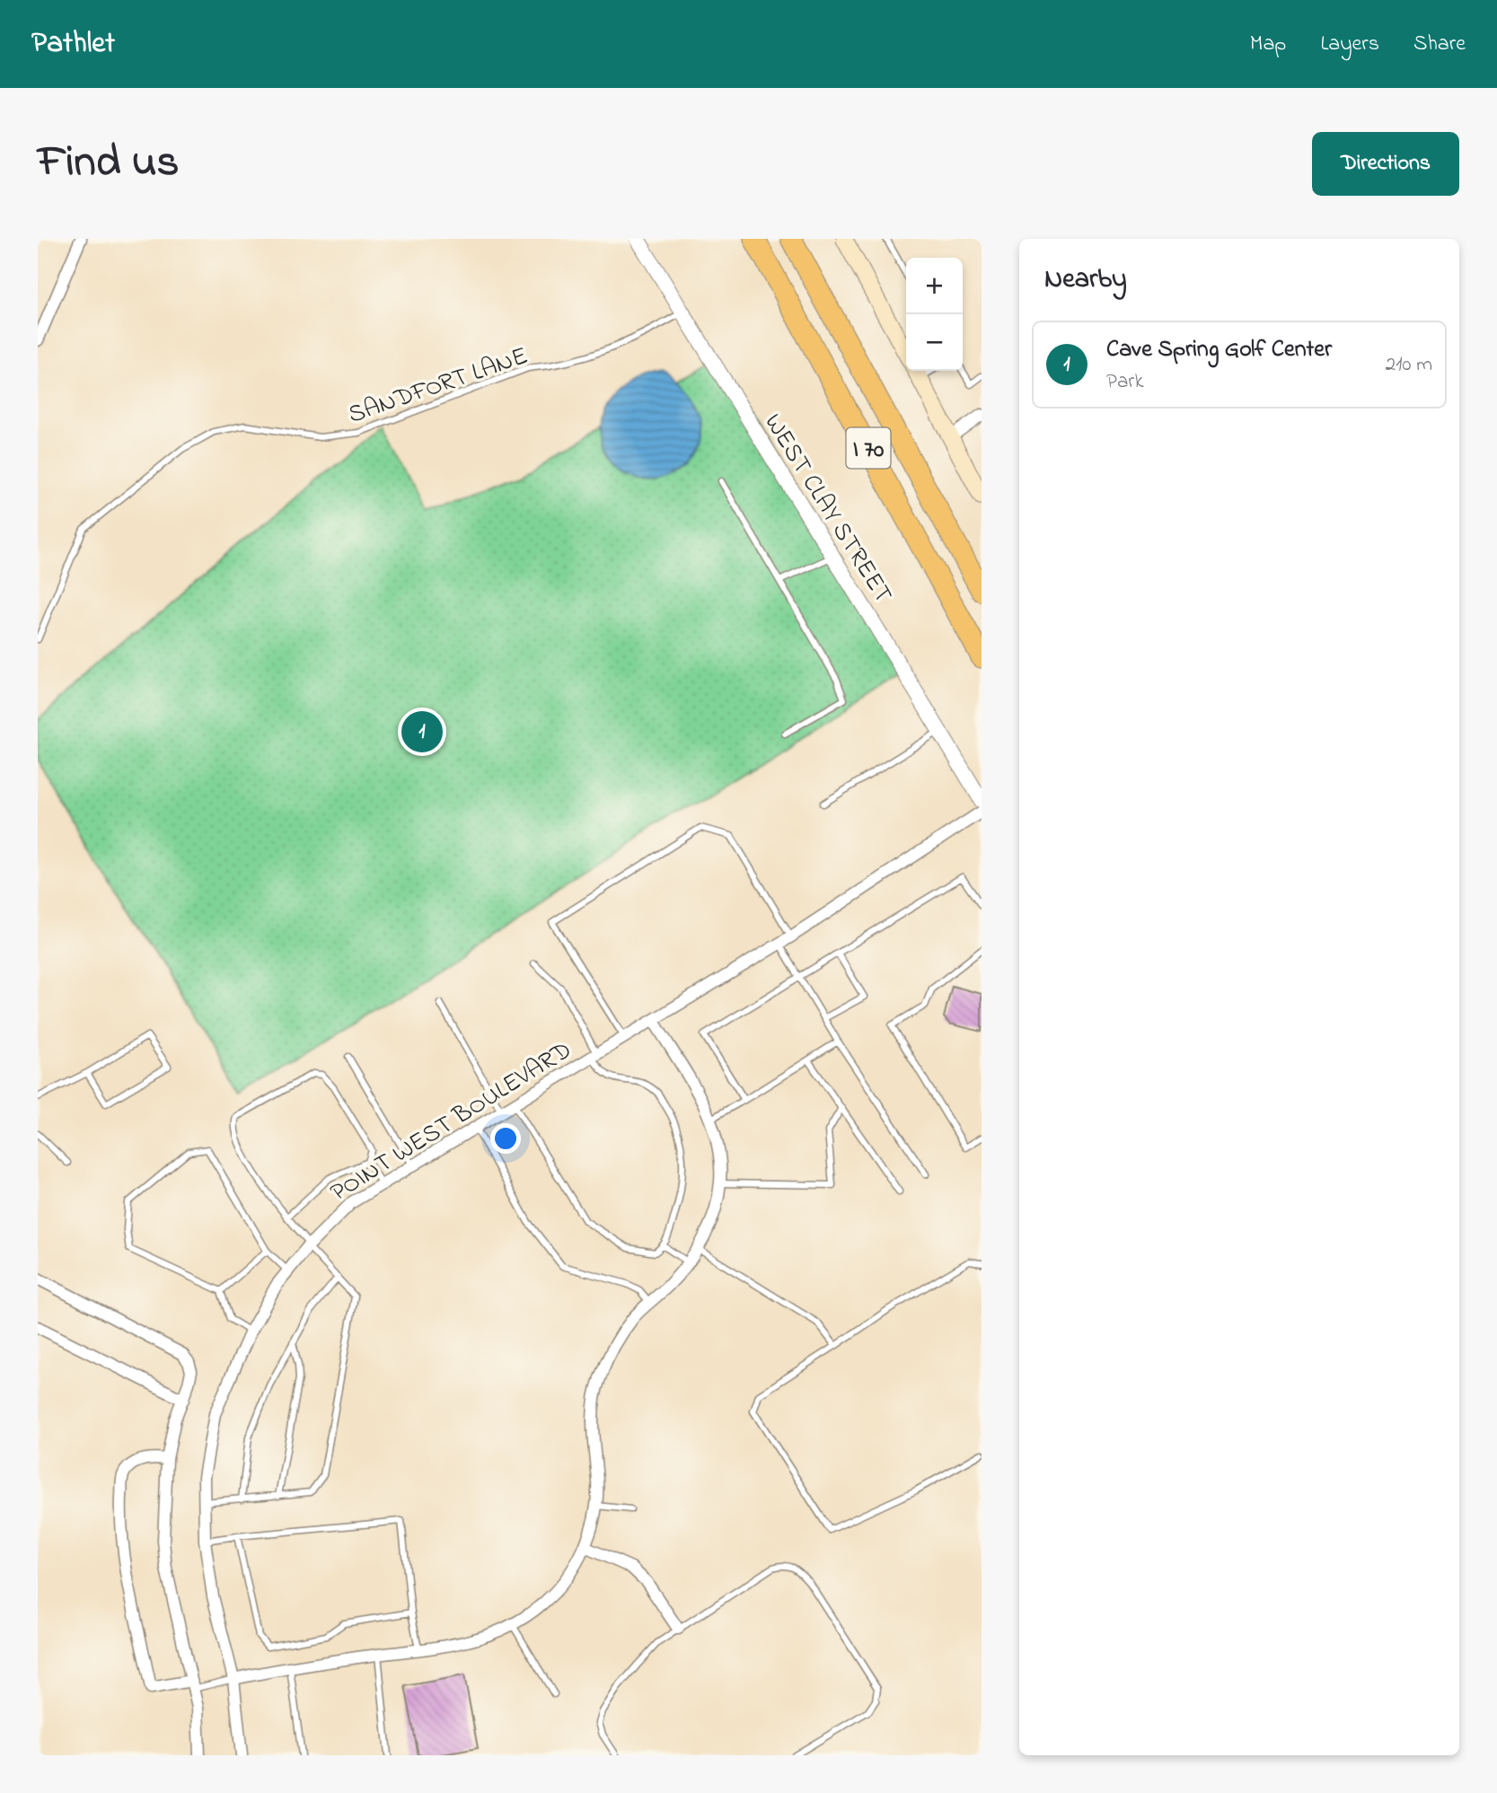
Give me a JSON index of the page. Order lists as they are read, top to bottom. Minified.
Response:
{"streets":{"highway":["I 70"],"street":["WEST CLAY STREET","POINT WEST BOULEVARD"],"lane":["SANDFORT LANE"]},"crossings":[["SANDFORT LANE","WEST CLAY STREET"]],"page":{"header":"Pathlet","nav":["Map","Layers","Share"],"title":"Find us","buttons":"Directions","heading":"Nearby","map_buttons":["+","−"],"list":[{"mark":"1","name":"Cave Spring Golf Center","note":"Park","value":"210 m"}],"pins":"1"}}
